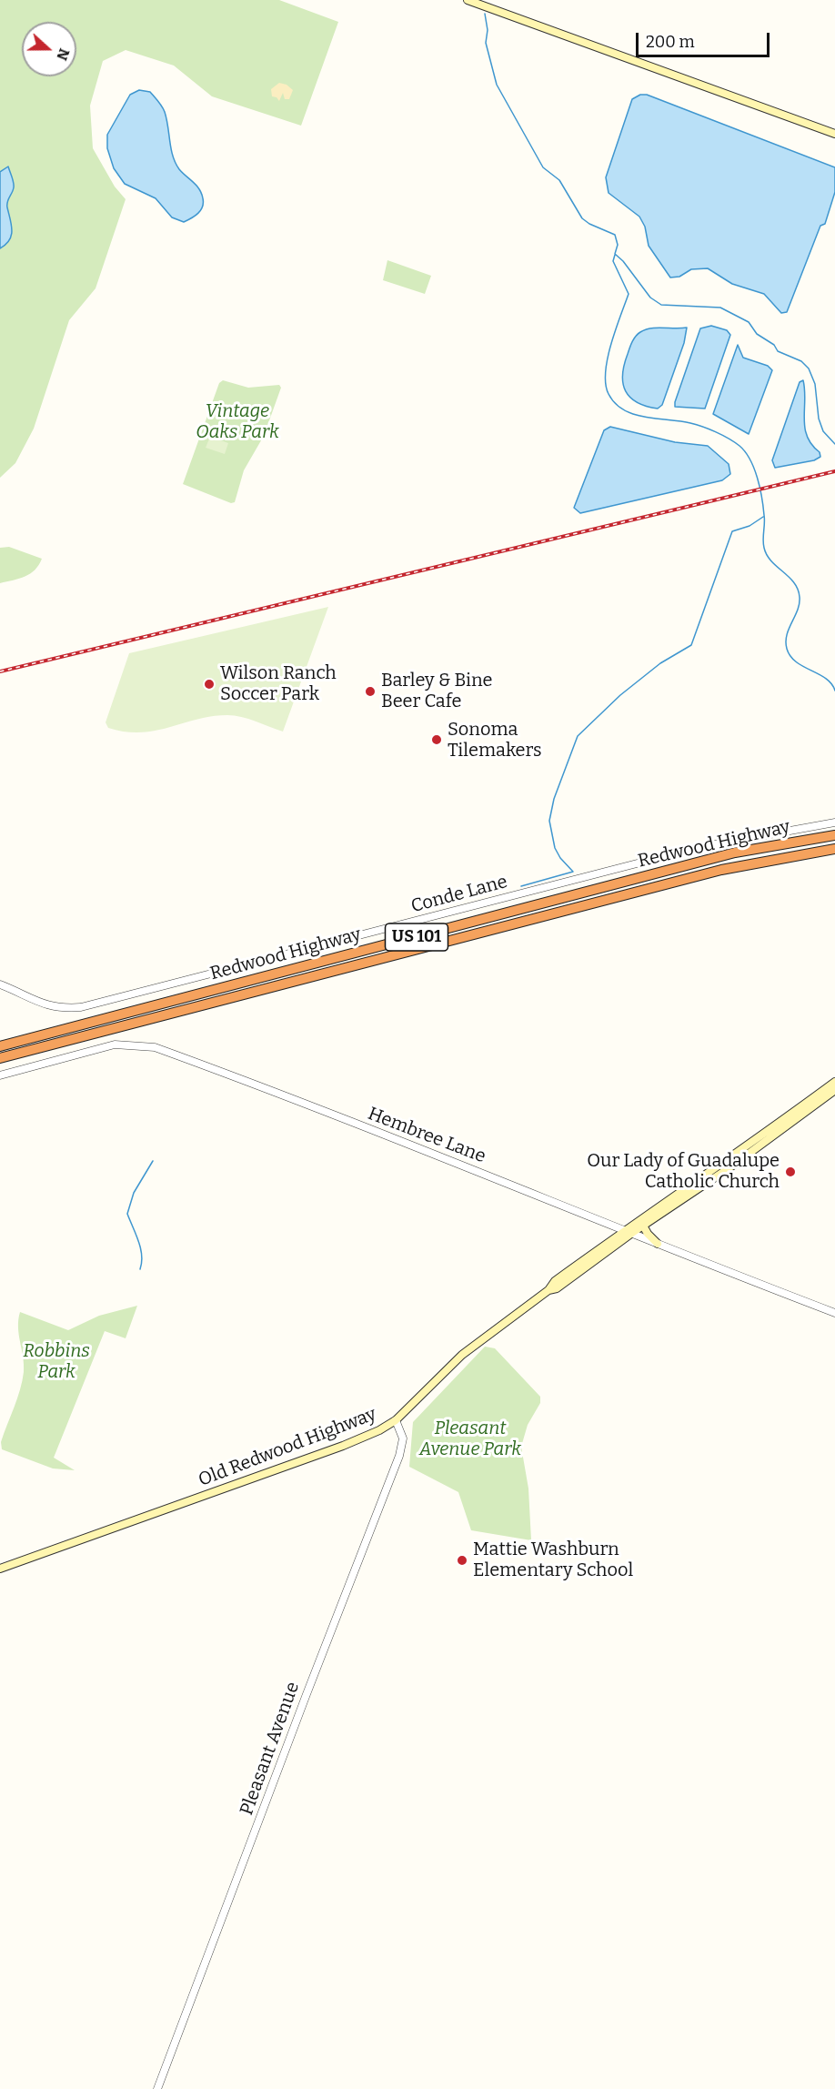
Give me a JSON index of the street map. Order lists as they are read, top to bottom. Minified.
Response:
{"streets":{"highway":["Redwood Highway","US 101"],"main road":["Old Redwood Highway"],"street":["Conde Lane","Hembree Lane","Pleasant Avenue"]},"crossings":[["Hembree Lane","Old Redwood Highway"],["Old Redwood Highway","Pleasant Avenue"]],"parks":["Vintage Oaks Park","Robbins Park","Pleasant Avenue Park"],"places":["Wilson Ranch Soccer Park","Barley & Bine Beer Cafe","Sonoma Tilemakers","Our Lady of Guadalupe Catholic Church","Mattie Washburn Elementary School"],"scale_bar":"200 m","north":"right"}
